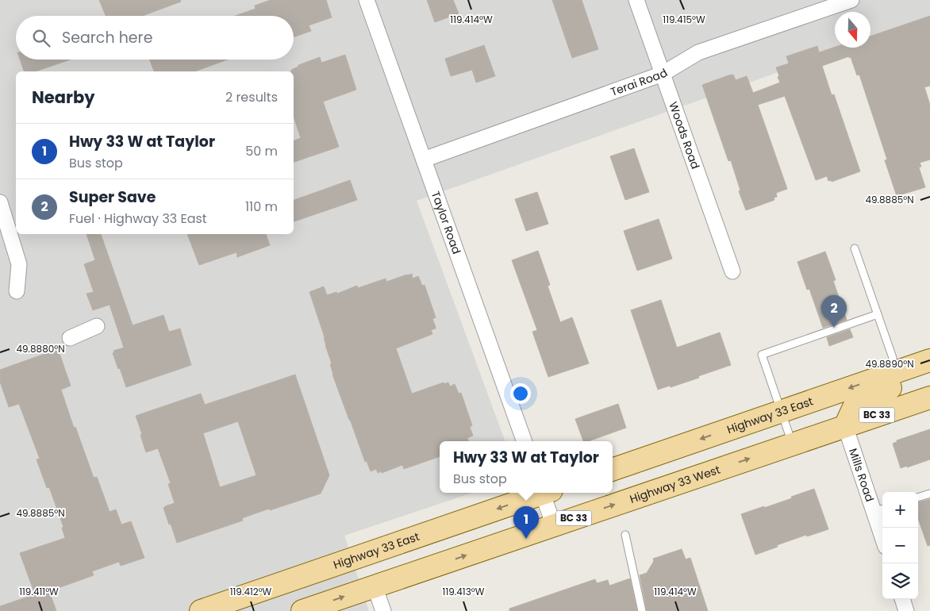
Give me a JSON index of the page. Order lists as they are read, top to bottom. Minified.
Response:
{"streets":{"main road":["BC 33","Highway 33 East","Highway 33 West"],"street":["Terai Road","Woods Road","Taylor Road","Mills Road"]},"crossings":[["Terai Road","Woods Road"],["Terai Road","Taylor Road"],["BC 33","Mills Road"],["BC 33","Highway 33 West"],["Mills Road","Highway 33 West"]],"one_way":["Highway 33 East","Highway 33 West"],"north":"bottom","page":{"search":"Search here","heading":["Nearby","2 results"],"list":[{"mark":"1","name":"Hwy 33 W at Taylor","note":"Bus stop","value":"50 m"},{"mark":"2","name":"Super Save","note":"Fuel · Highway 33 East","value":"110 m"}],"pins":["2","1"],"popup":["Hwy 33 W at Taylor","Bus stop"],"map_buttons":["+","−"]},"coordinates":["119.414°W","119.415°W","49.8885°N","49.8880°N","49.8890°N","119.411°W","119.412°W","119.413°W"]}
